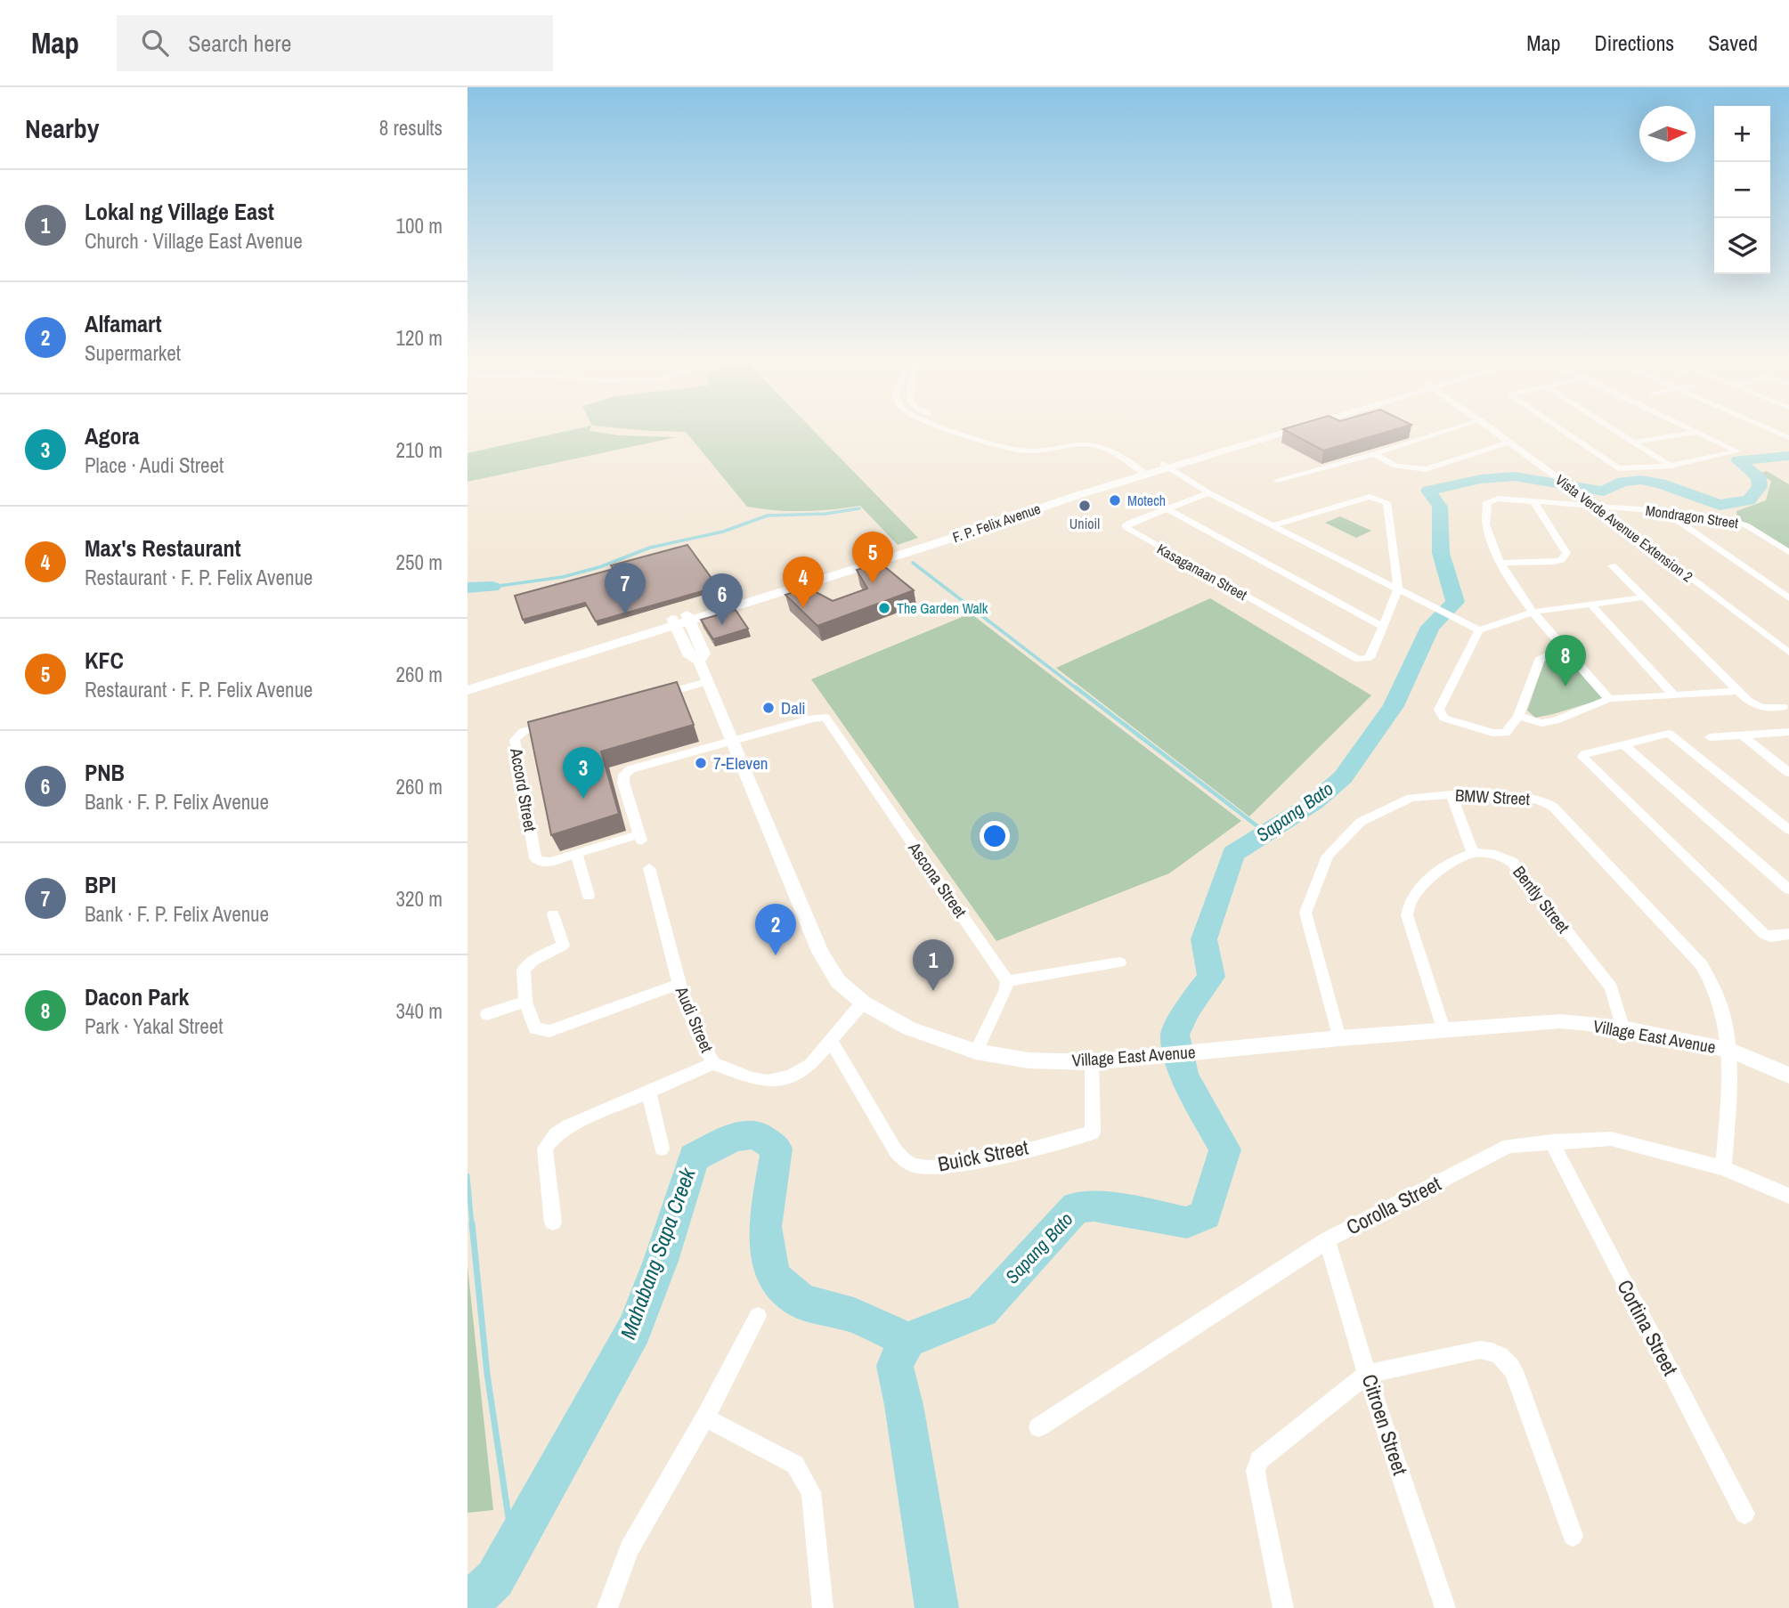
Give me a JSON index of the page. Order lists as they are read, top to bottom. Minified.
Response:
{"streets":{"main road":["F. P. Felix Avenue"],"street":["Mondragon Street","Vista Verde Avenue Extension 2","Kasaganaan Street","Accord Street","BMW Street","Ascona Street","Bently Street","Audi Street","Village East Avenue","Buick Street","Corolla Street","Cortina Street","Citroen Street"]},"crossings":[["Mondragon Street","Vista Verde Avenue Extension 2"],["F. P. Felix Avenue","Village East Avenue"],["Accord Street","Ascona Street"],["Accord Street","Village East Avenue"],["BMW Street","Village East Avenue"],["BMW Street","Corolla Street"],["Ascona Street","Village East Avenue"],["Bently Street","Village East Avenue"],["Audi Street","Village East Avenue"],["Audi Street","Buick Street"],["Village East Avenue","Buick Street"],["Corolla Street","Cortina Street"],["Corolla Street","Citroen Street"]],"water":["Sapang Bato","Mahabang Sapa Creek"],"places":["Motech","Unioil","The Garden Walk","Dali","7-Eleven"],"north":"right","page":{"header":"Map","search":"Search here","nav":["Map","Directions","Saved"],"heading":["Nearby","8 results"],"map_buttons":["+","−"],"list":[{"mark":"1","name":"Lokal ng Village East","note":"Church · Village East Avenue","value":"100 m"},{"mark":"2","name":"Alfamart","note":"Supermarket","value":"120 m"},{"mark":"3","name":"Agora","note":"Place · Audi Street","value":"210 m"},{"mark":"4","name":"Max's Restaurant","note":"Restaurant · F. P. Felix Avenue","value":"250 m"},{"mark":"5","name":"KFC","note":"Restaurant · F. P. Felix Avenue","value":"260 m"},{"mark":"6","name":"PNB","note":"Bank · F. P. Felix Avenue","value":"260 m"},{"mark":"7","name":"BPI","note":"Bank · F. P. Felix Avenue","value":"320 m"},{"mark":"8","name":"Dacon Park","note":"Park · Yakal Street","value":"340 m"}],"pins":["5","4","7","6","8","3","2","1"]}}
